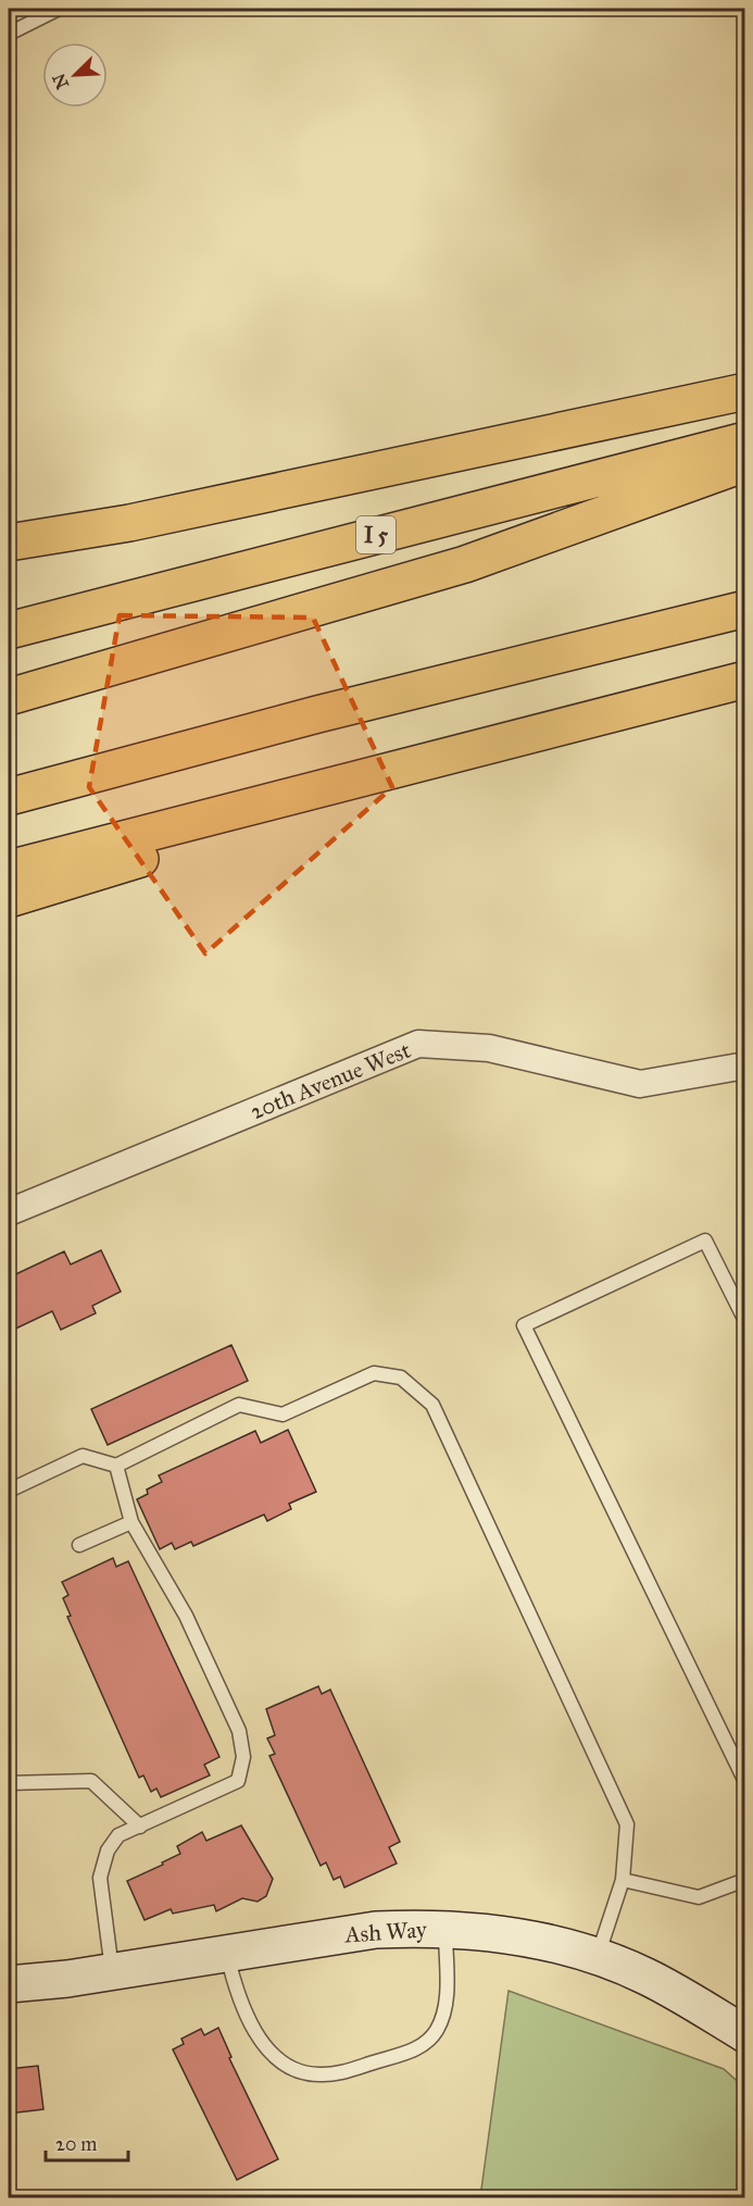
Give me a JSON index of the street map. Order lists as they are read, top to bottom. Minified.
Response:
{"streets":{"highway":["I 5"],"street":["20th Avenue West","Ash Way"]},"scale_bar":"20 m","north":"bottom left"}
